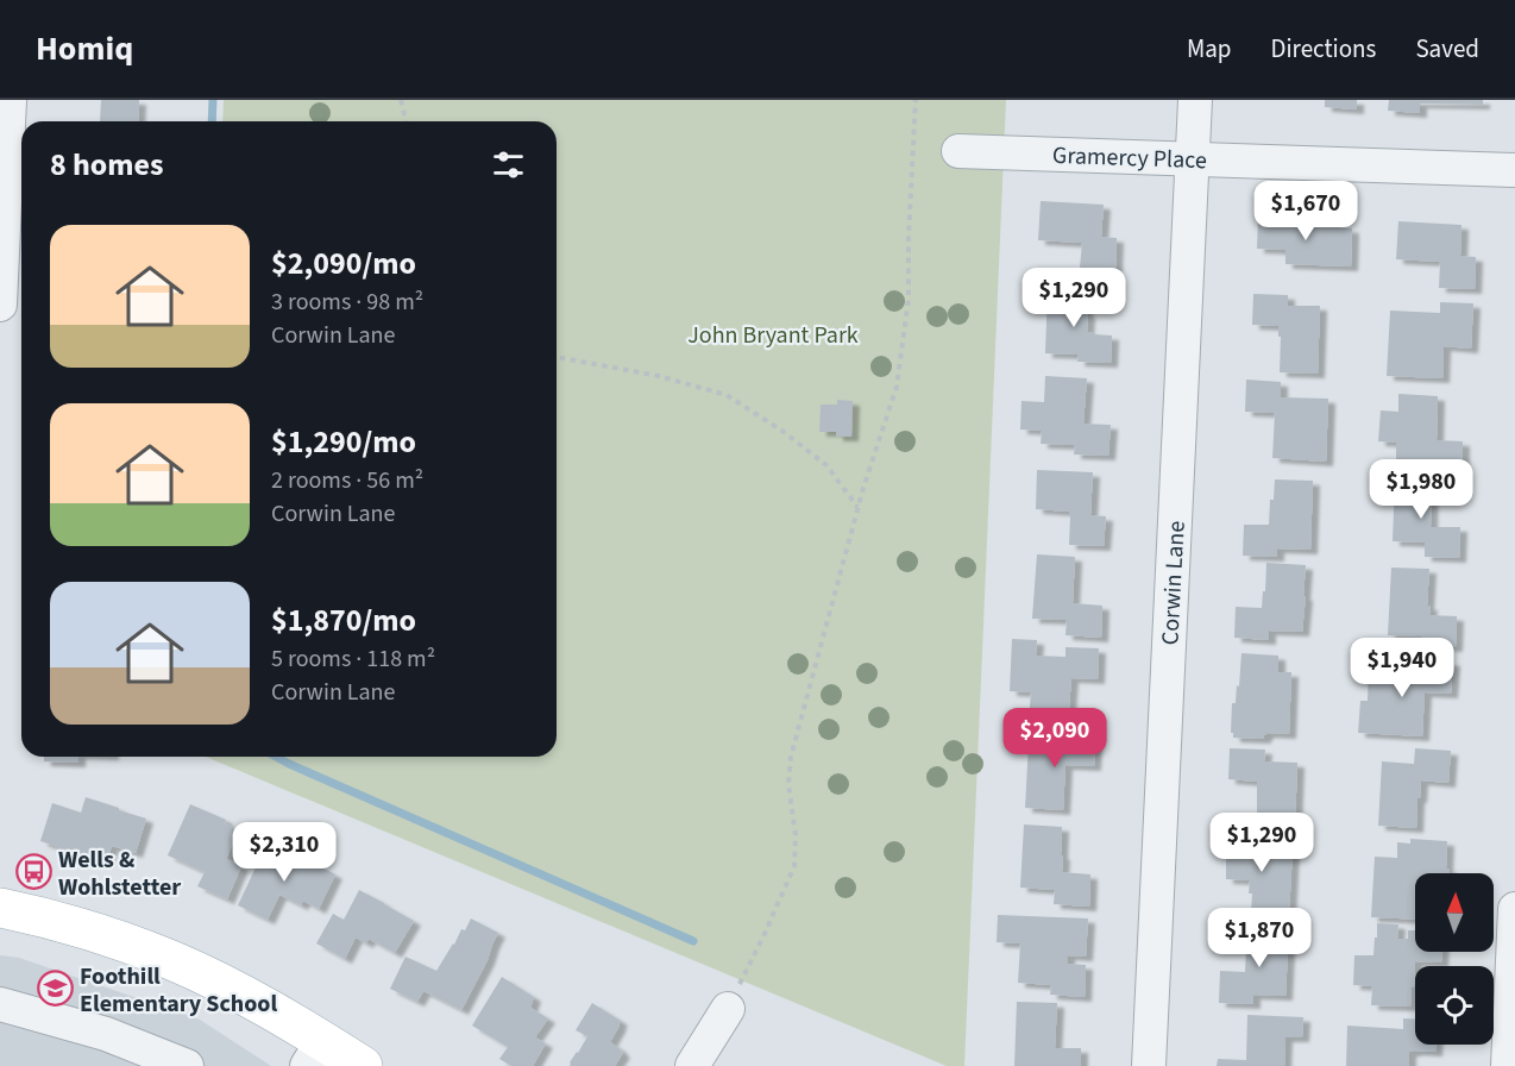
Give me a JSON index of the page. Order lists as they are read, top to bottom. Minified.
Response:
{"streets":{"street":["Gramercy Place","Corwin Lane"]},"crossings":[["Gramercy Place","Corwin Lane"]],"parks":["John Bryant Park"],"places":{"bus stop":["Wells & Wohlstetter"],"school or university":["Foothill Elementary School"]},"north":"top","page":{"header":"Homiq","nav":["Map","Directions","Saved"],"heading":"8 homes","price":["$1,670","$1,290","$1,980","$1,940","$2,090","$1,290","$2,310","$1,870"],"list":[{"name":"$2,090/mo","note":"3 rooms · 98 m² · Corwin Lane"},{"name":"$1,290/mo","note":"2 rooms · 56 m² · Corwin Lane"},{"name":"$1,870/mo","note":"5 rooms · 118 m² · Corwin Lane"}]}}
